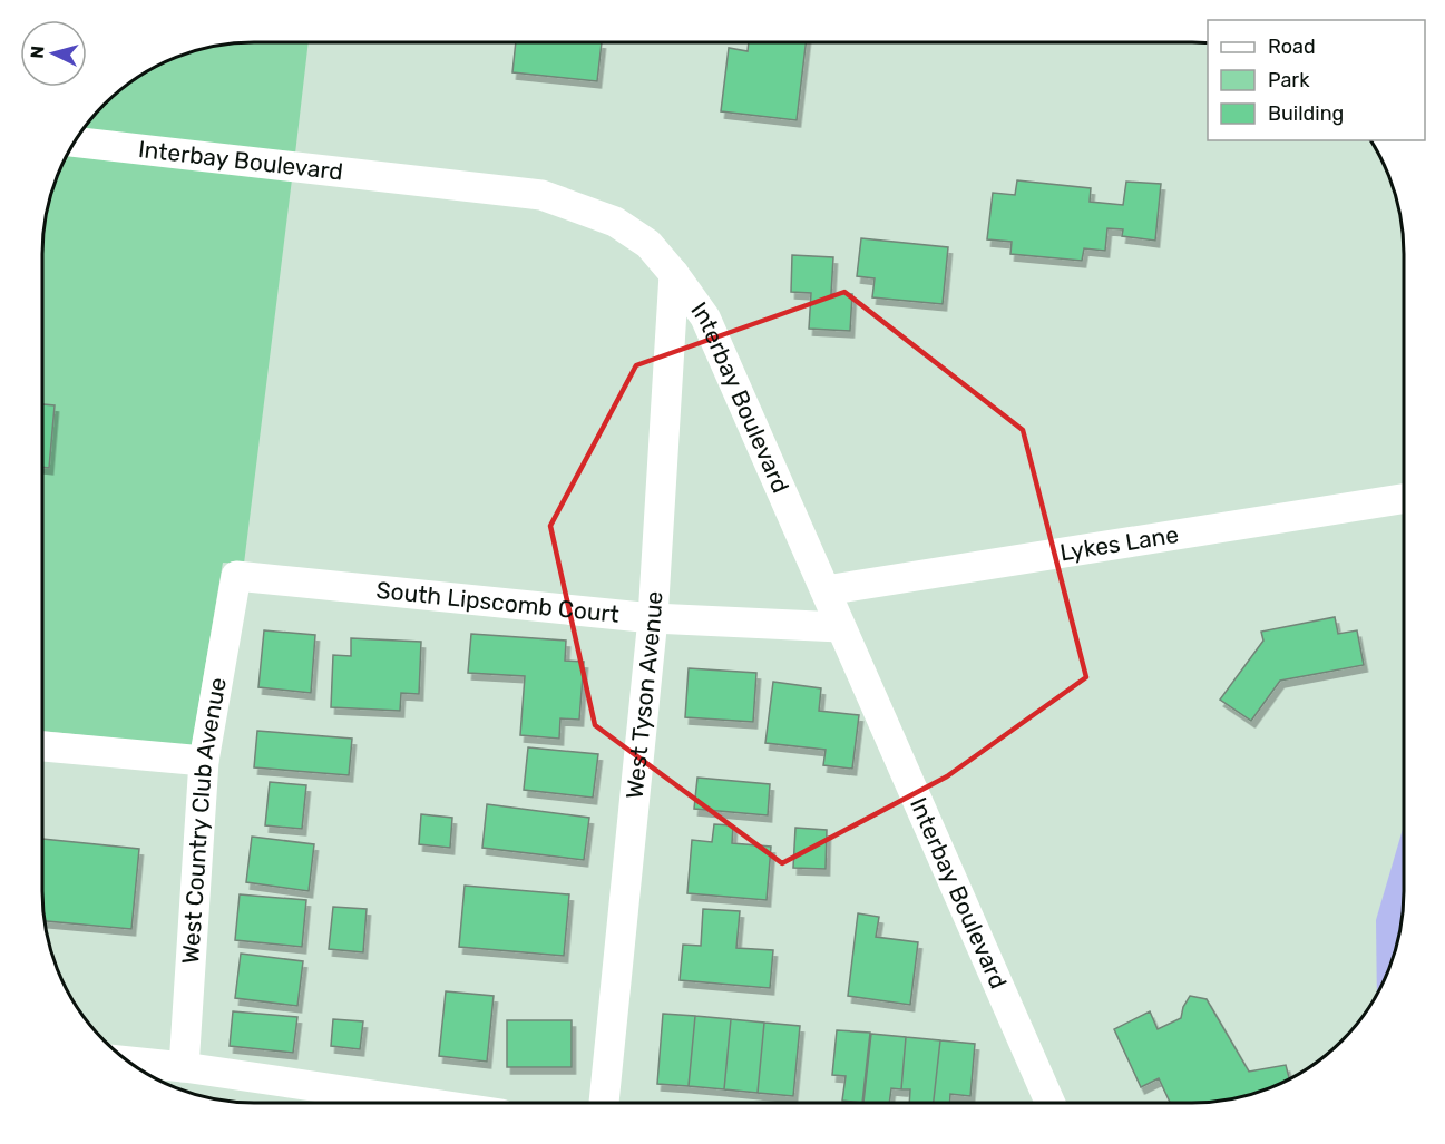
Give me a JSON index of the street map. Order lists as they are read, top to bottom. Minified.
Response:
{"streets":{"street":["Interbay Boulevard","Lykes Lane","South Lipscomb Court","West Tyson Avenue","West Country Club Avenue"]},"crossings":[["Interbay Boulevard","Lykes Lane"],["Interbay Boulevard","South Lipscomb Court"],["Interbay Boulevard","West Tyson Avenue"],["South Lipscomb Court","West Tyson Avenue"],["South Lipscomb Court","West Country Club Avenue"]],"legend":["Road","Park","Building"],"north":"left"}
